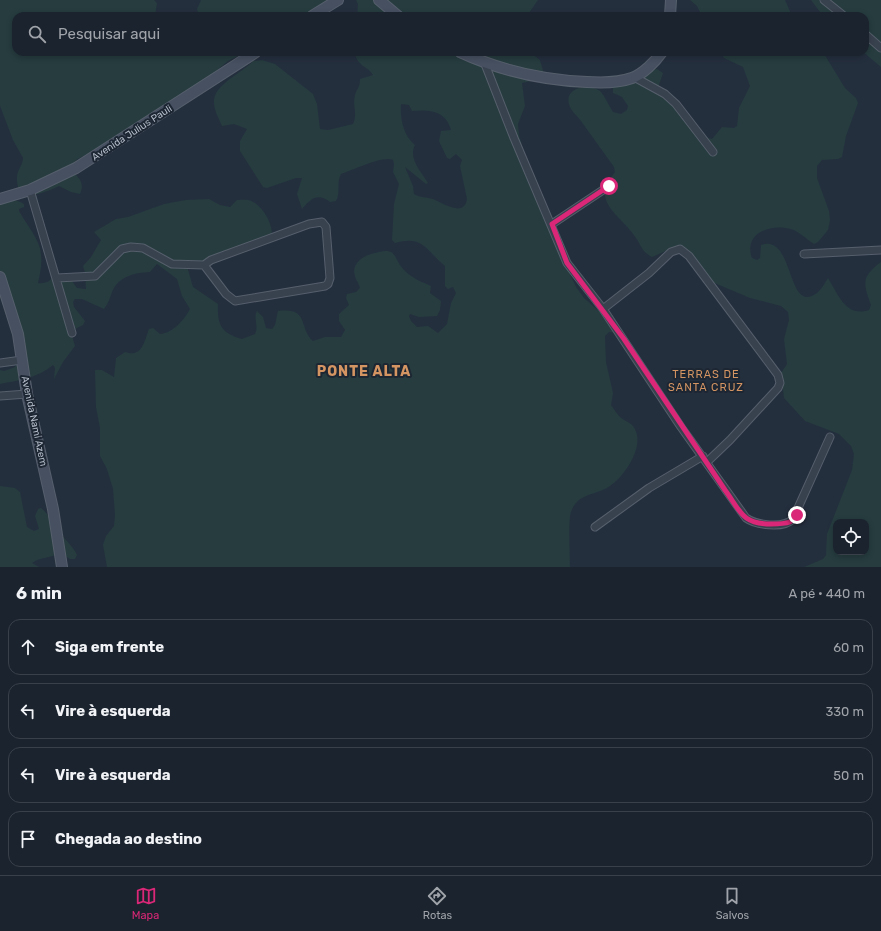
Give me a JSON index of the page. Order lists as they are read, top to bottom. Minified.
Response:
{"streets":{"street":["Avenida Julius Pauli","Avenida Nami Azem"]},"districts":["PONTE ALTA","TERRAS DE SANTA CRUZ"],"page":{"search":"Pesquisar aqui","heading":["6 min","A pé · 440 m"],"list":[["Siga em frente","60 m"],["Vire à esquerda","330 m"],["Vire à esquerda","50 m"],"Chegada ao destino"],"nav":["Mapa","Rotas","Salvos"]}}
